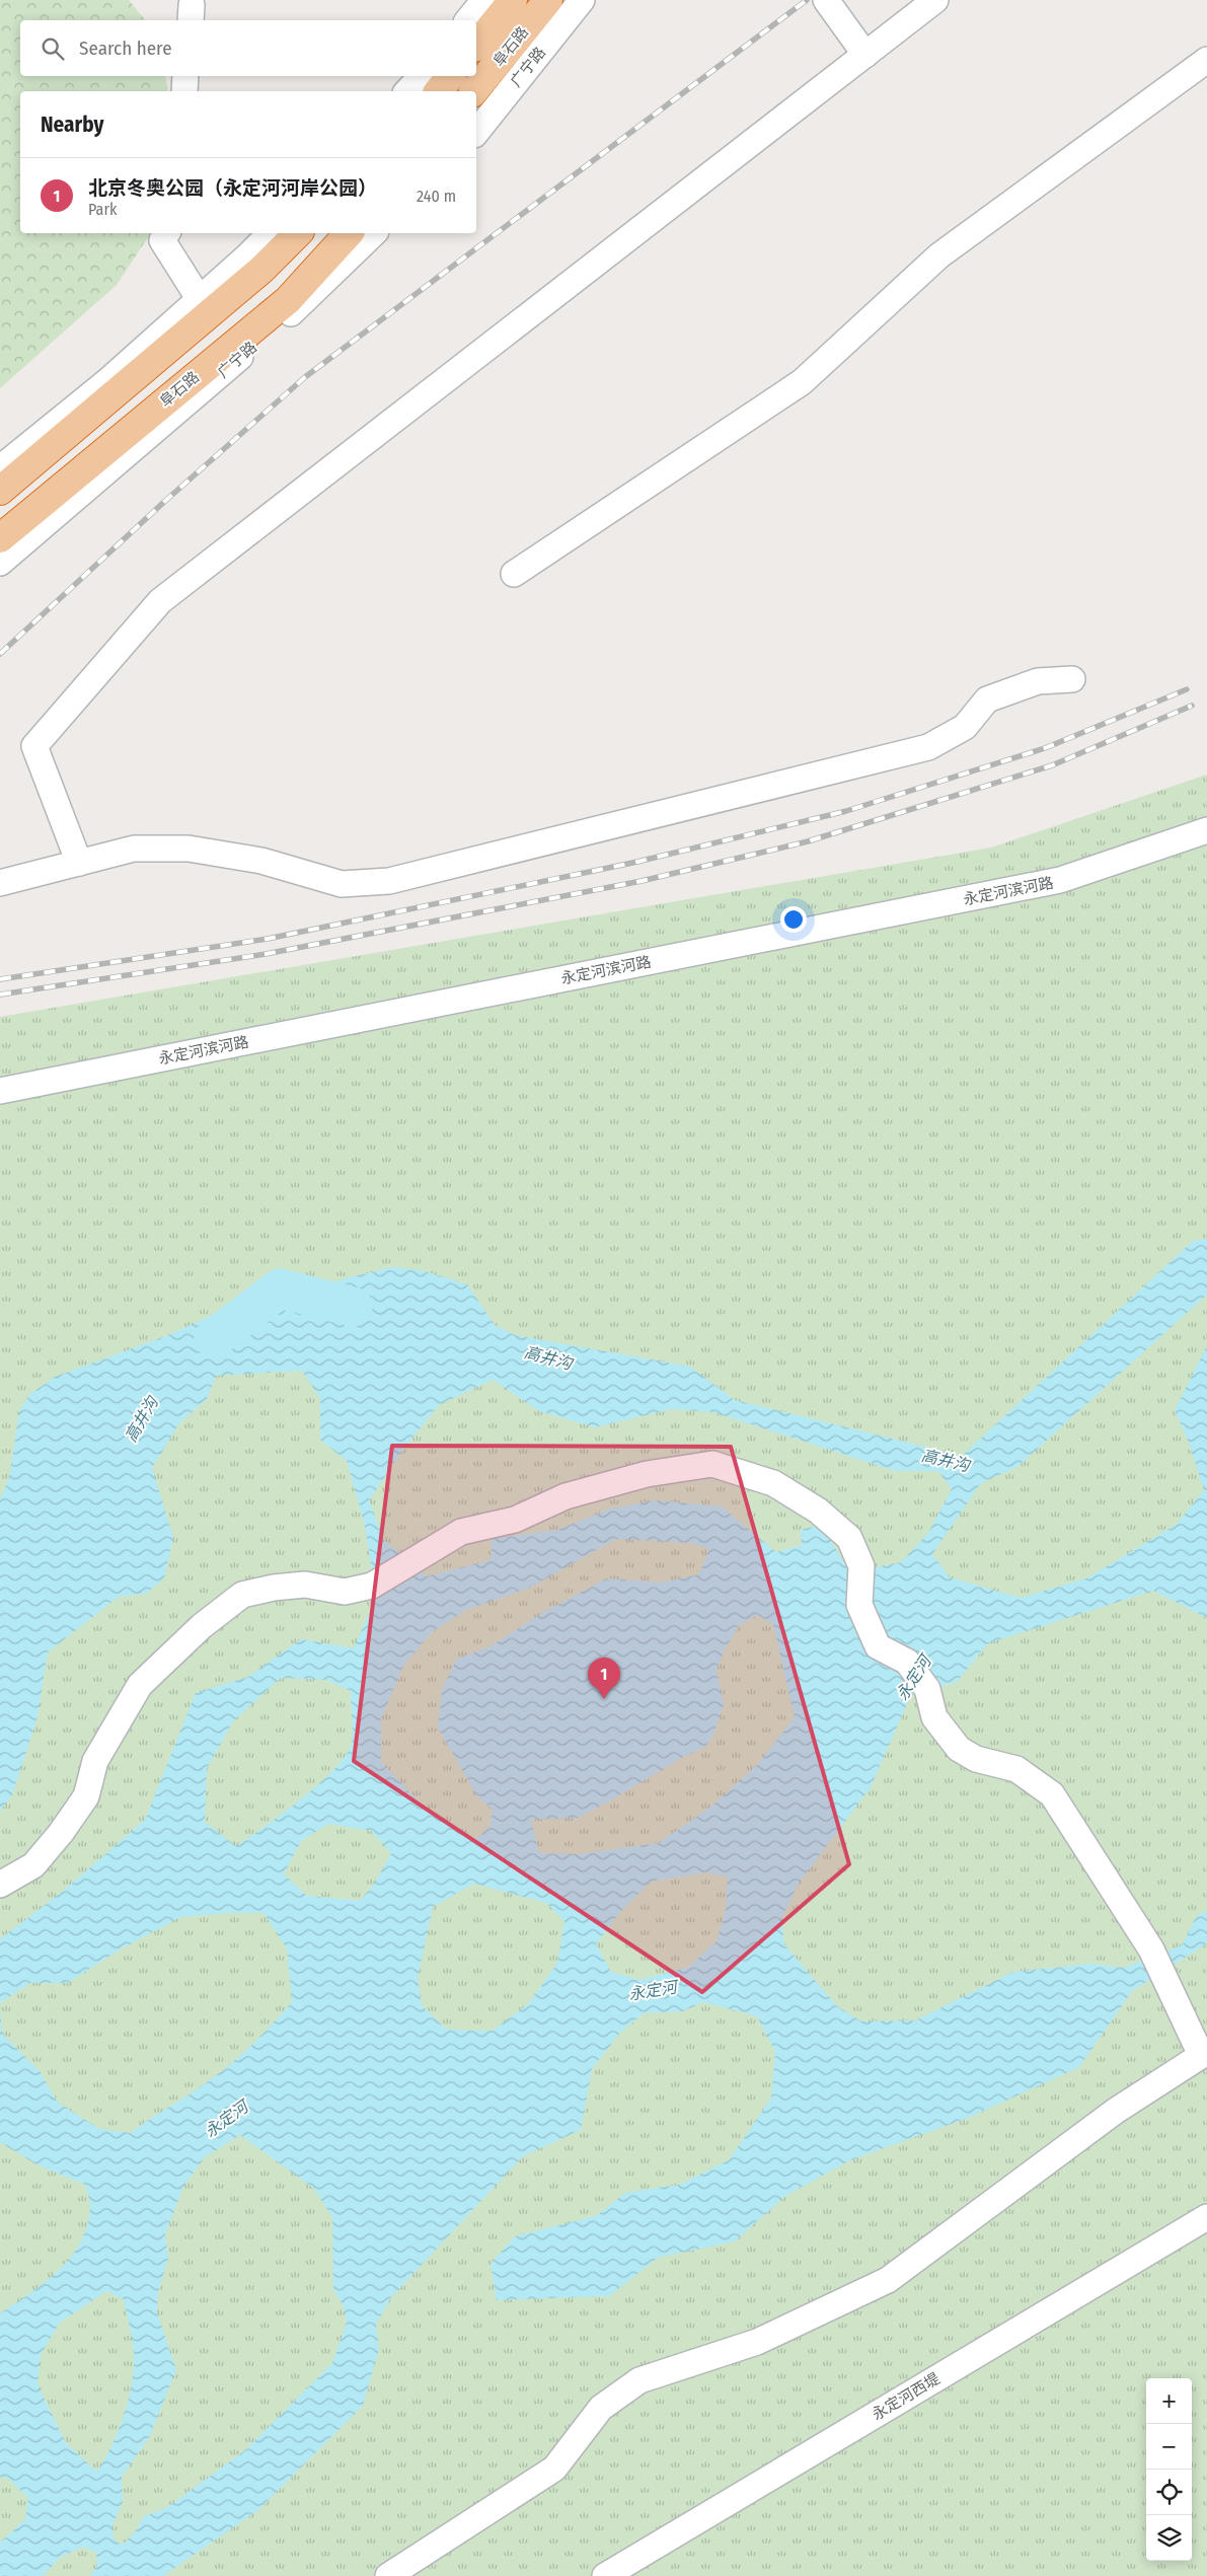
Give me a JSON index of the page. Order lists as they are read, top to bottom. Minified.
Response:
{"streets":{"highway":["阜石路"],"street":["广宁路","永定河滨河路","永定河西堤"]},"water":["高井沟","永定河"],"page":{"search":"Search here","heading":"Nearby","list":[{"mark":"1","name":"北京冬奥公园（永定河河岸公园）","note":"Park","value":"240 m"}],"pins":"1","map_buttons":["+","−"]}}
